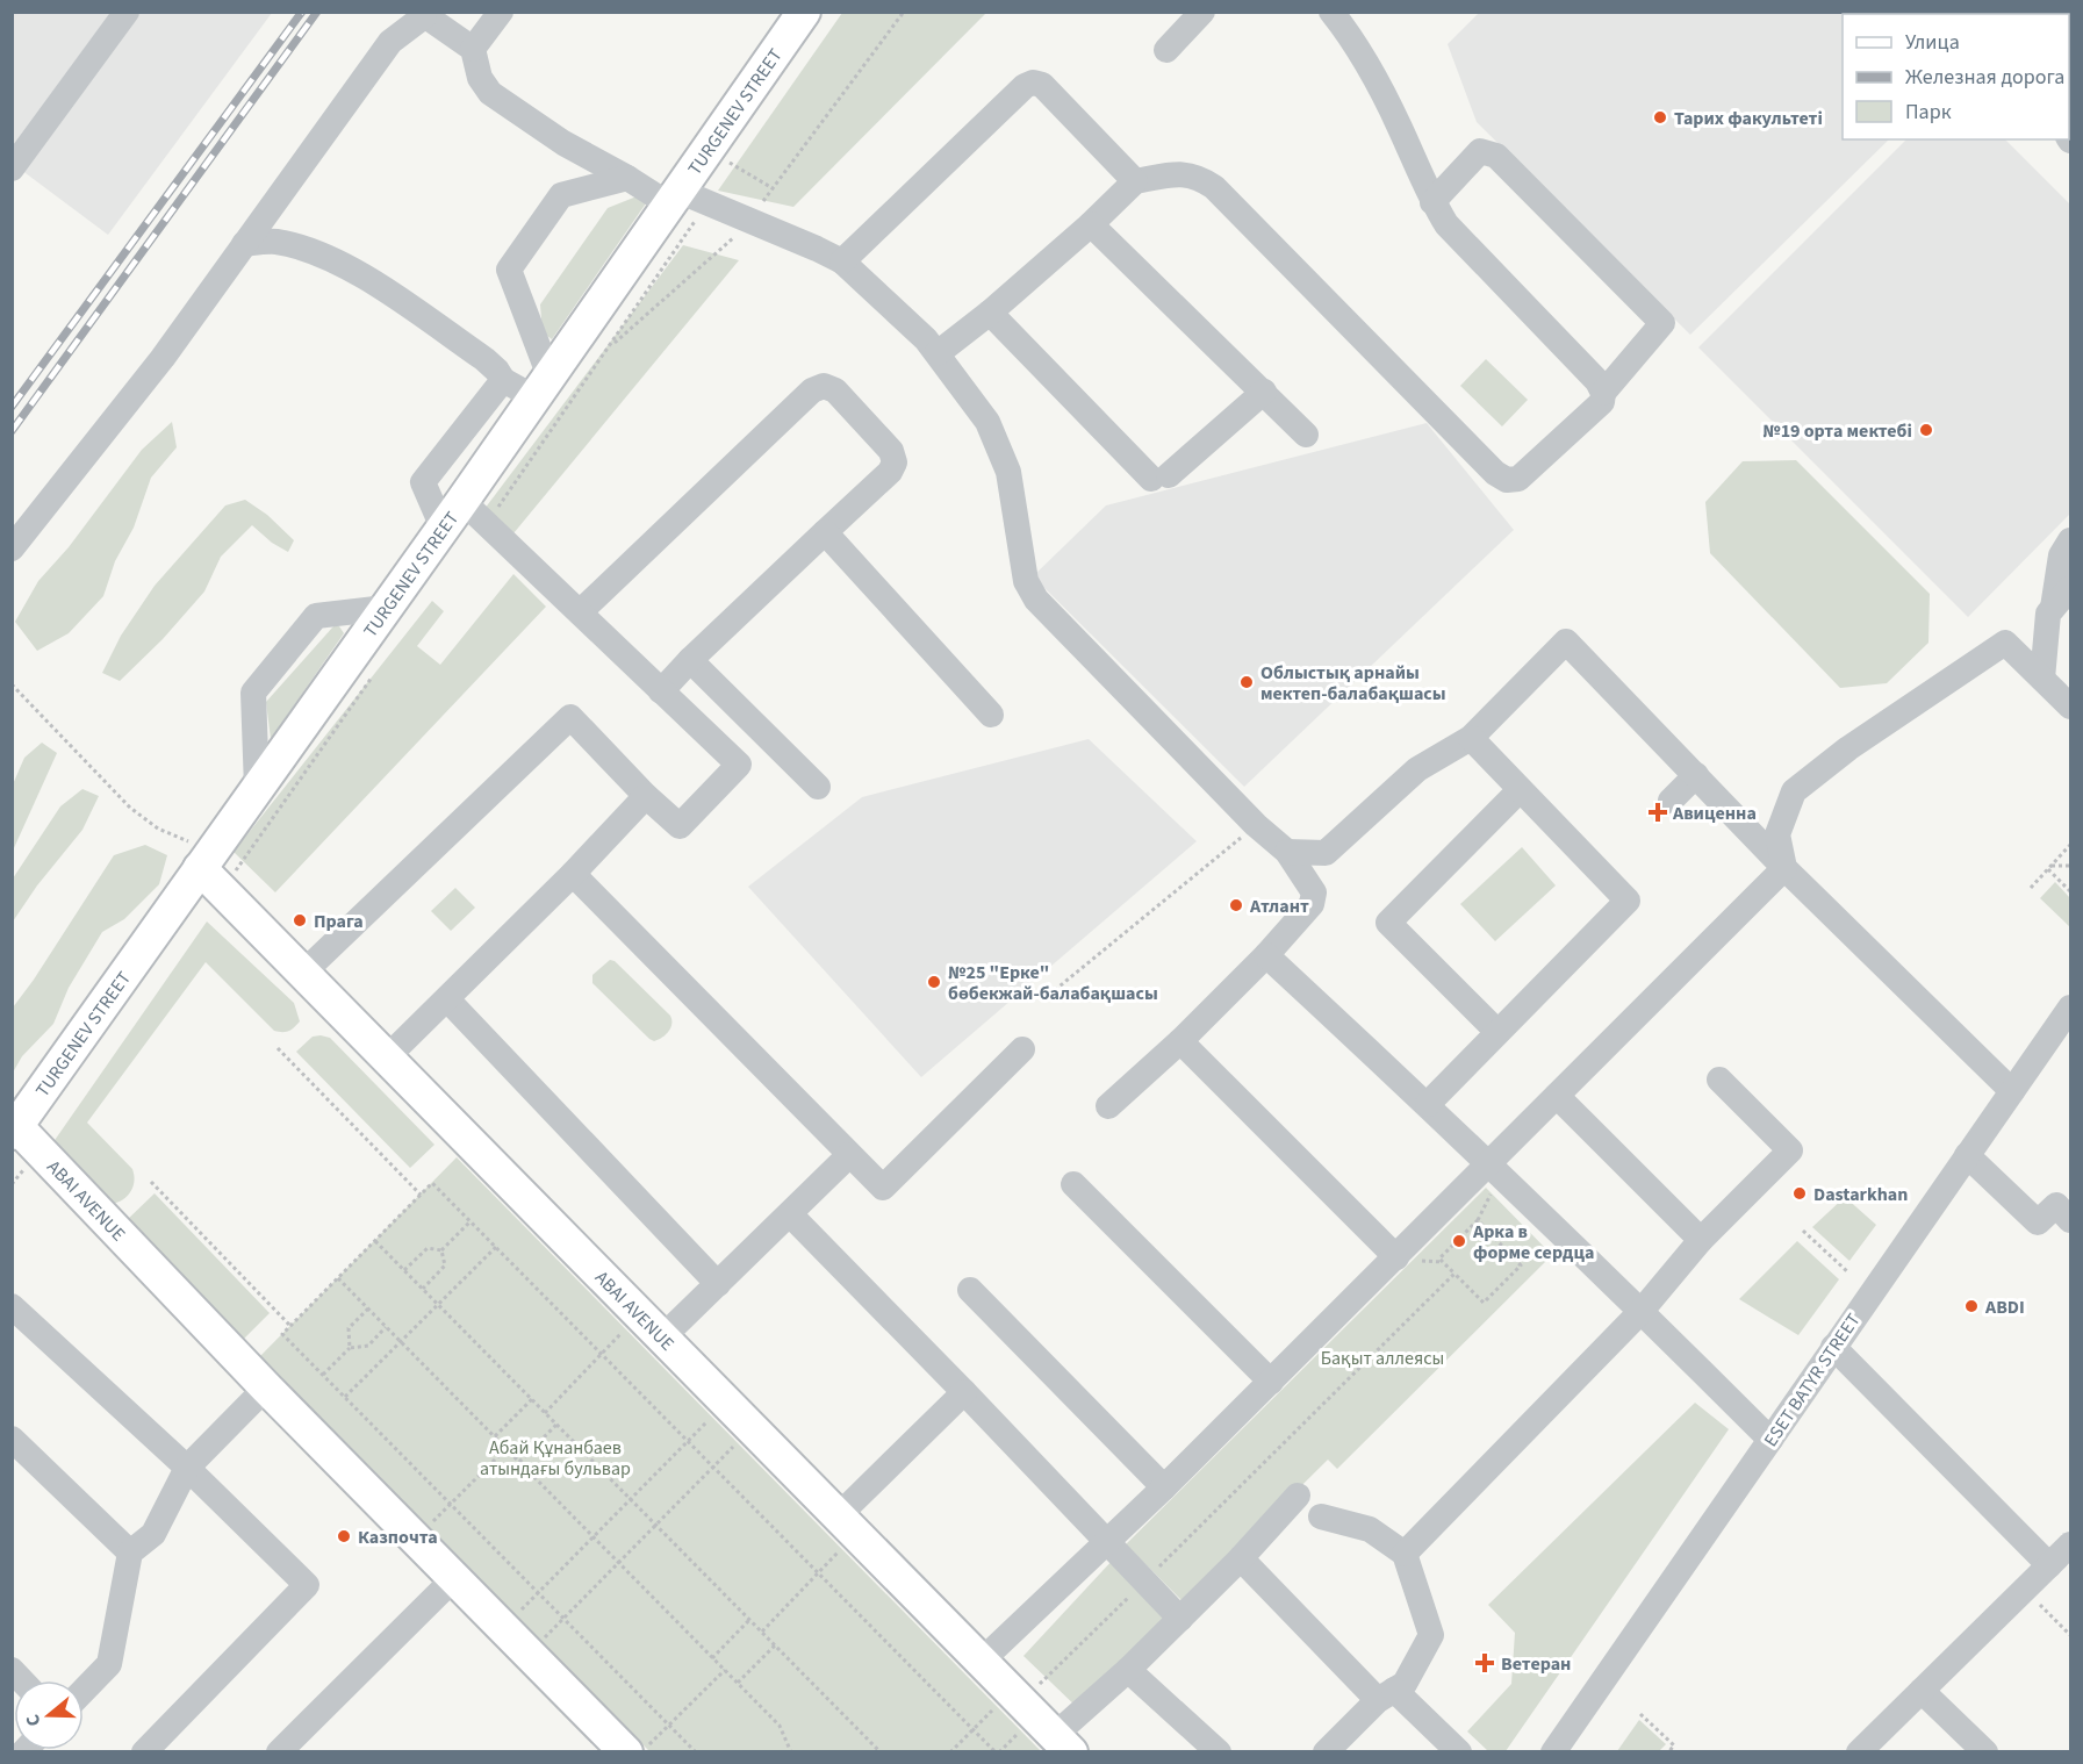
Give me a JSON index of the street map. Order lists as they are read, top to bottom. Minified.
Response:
{"streets":{"main road":["TURGENEV STREET","ABAI AVENUE"],"street":["ESET BATYR STREET"]},"crossings":[["TURGENEV STREET","ABAI AVENUE"]],"parks":["Бақыт аллеясы","Абай Құнанбаев атындағы бульвар"],"places":{"other":["Тарих факультеті","№19 орта мектебі","Облыстық арнайы мектеп-балабақшасы","Атлант","Прага","№25 \"Ерке\" бөбекжай-балабақшасы","Dastarkhan","Арка в форме сердца","ABDI","Казпочта"],"health":["Авиценна","Ветеран"]},"legend":["Улица","Железная дорога","Парк"],"north":"left"}
